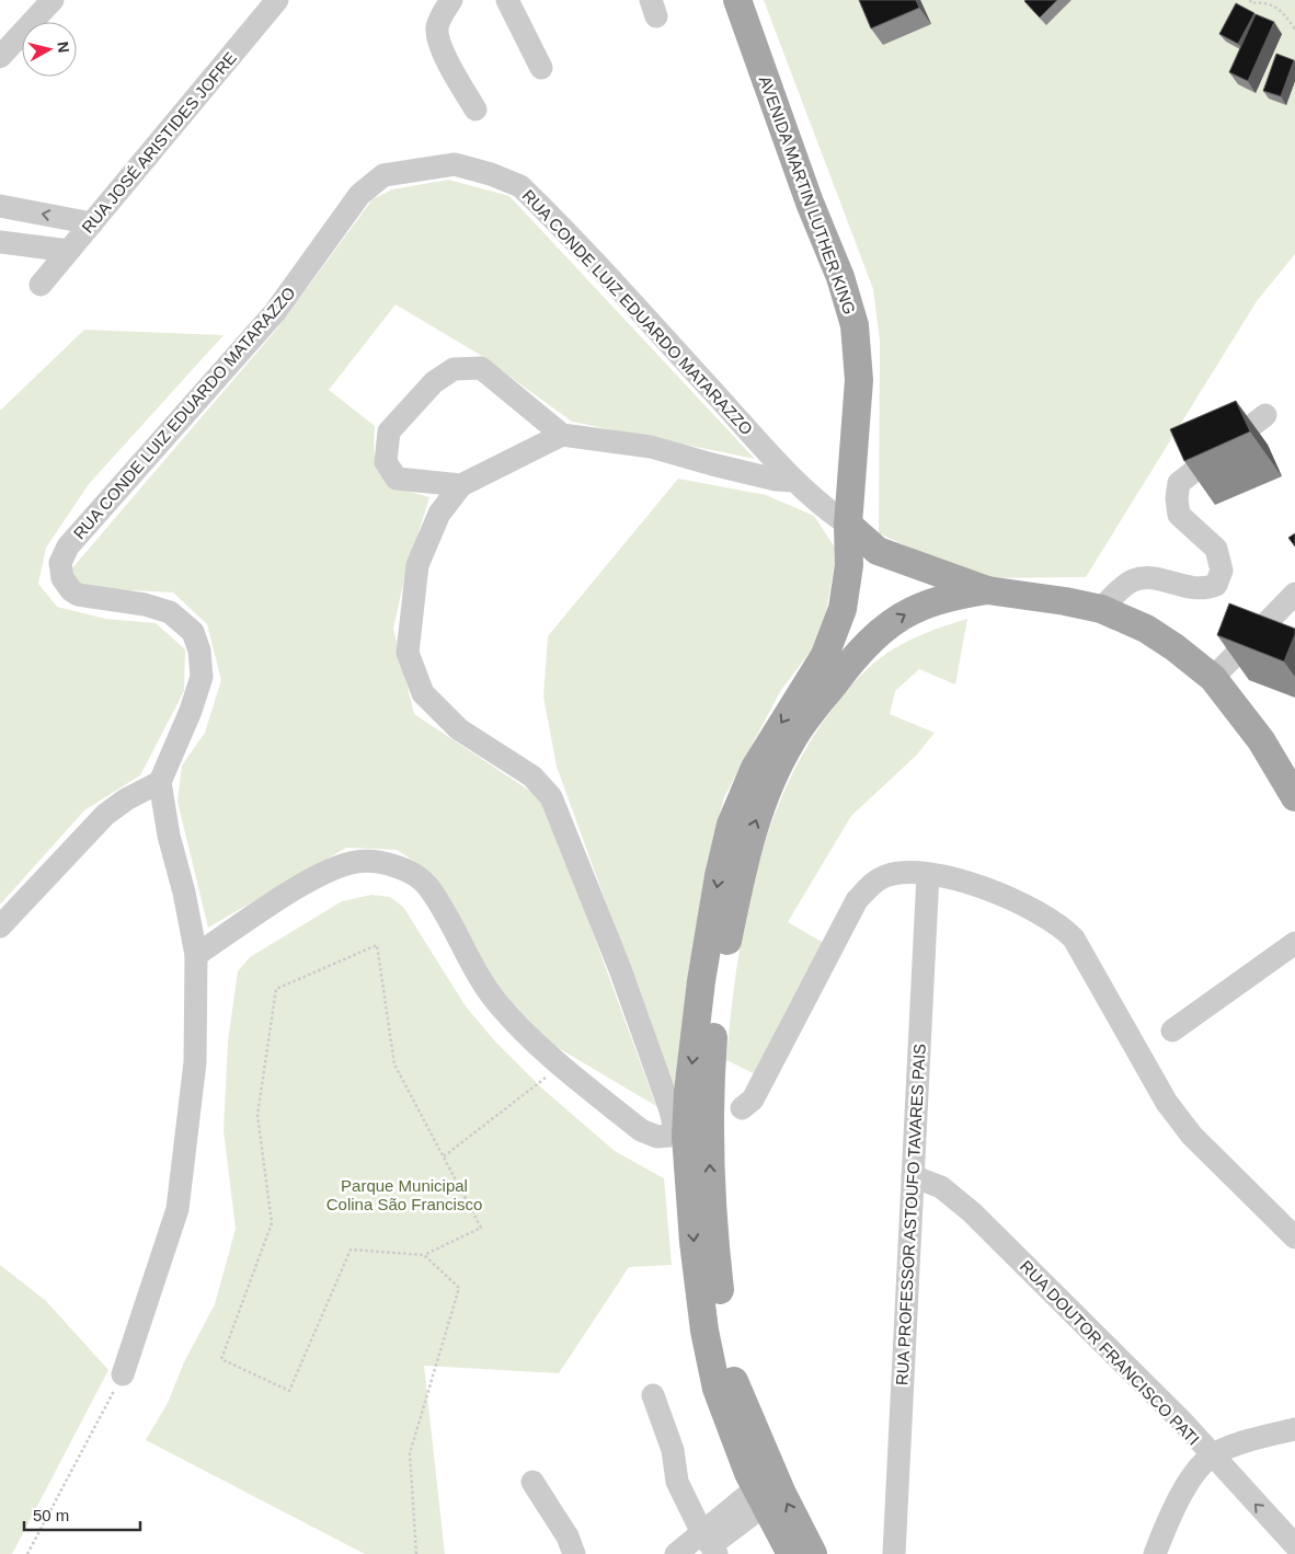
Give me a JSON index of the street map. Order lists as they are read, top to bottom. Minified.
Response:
{"streets":{"main road":["AVENIDA MARTIN LUTHER KING"],"street":["RUA JOSÉ ARISTIDES JOFRE","RUA CONDE LUIZ EDUARDO MATARAZZO","RUA PROFESSOR ASTOUFO TAVARES PAIS","RUA DOUTOR FRANCISCO PATI"]},"crossings":[["AVENIDA MARTIN LUTHER KING","RUA CONDE LUIZ EDUARDO MATARAZZO"],["RUA PROFESSOR ASTOUFO TAVARES PAIS","RUA DOUTOR FRANCISCO PATI"]],"parks":["Parque Municipal Colina São Francisco"],"scale_bar":"50 m","north":"right"}
